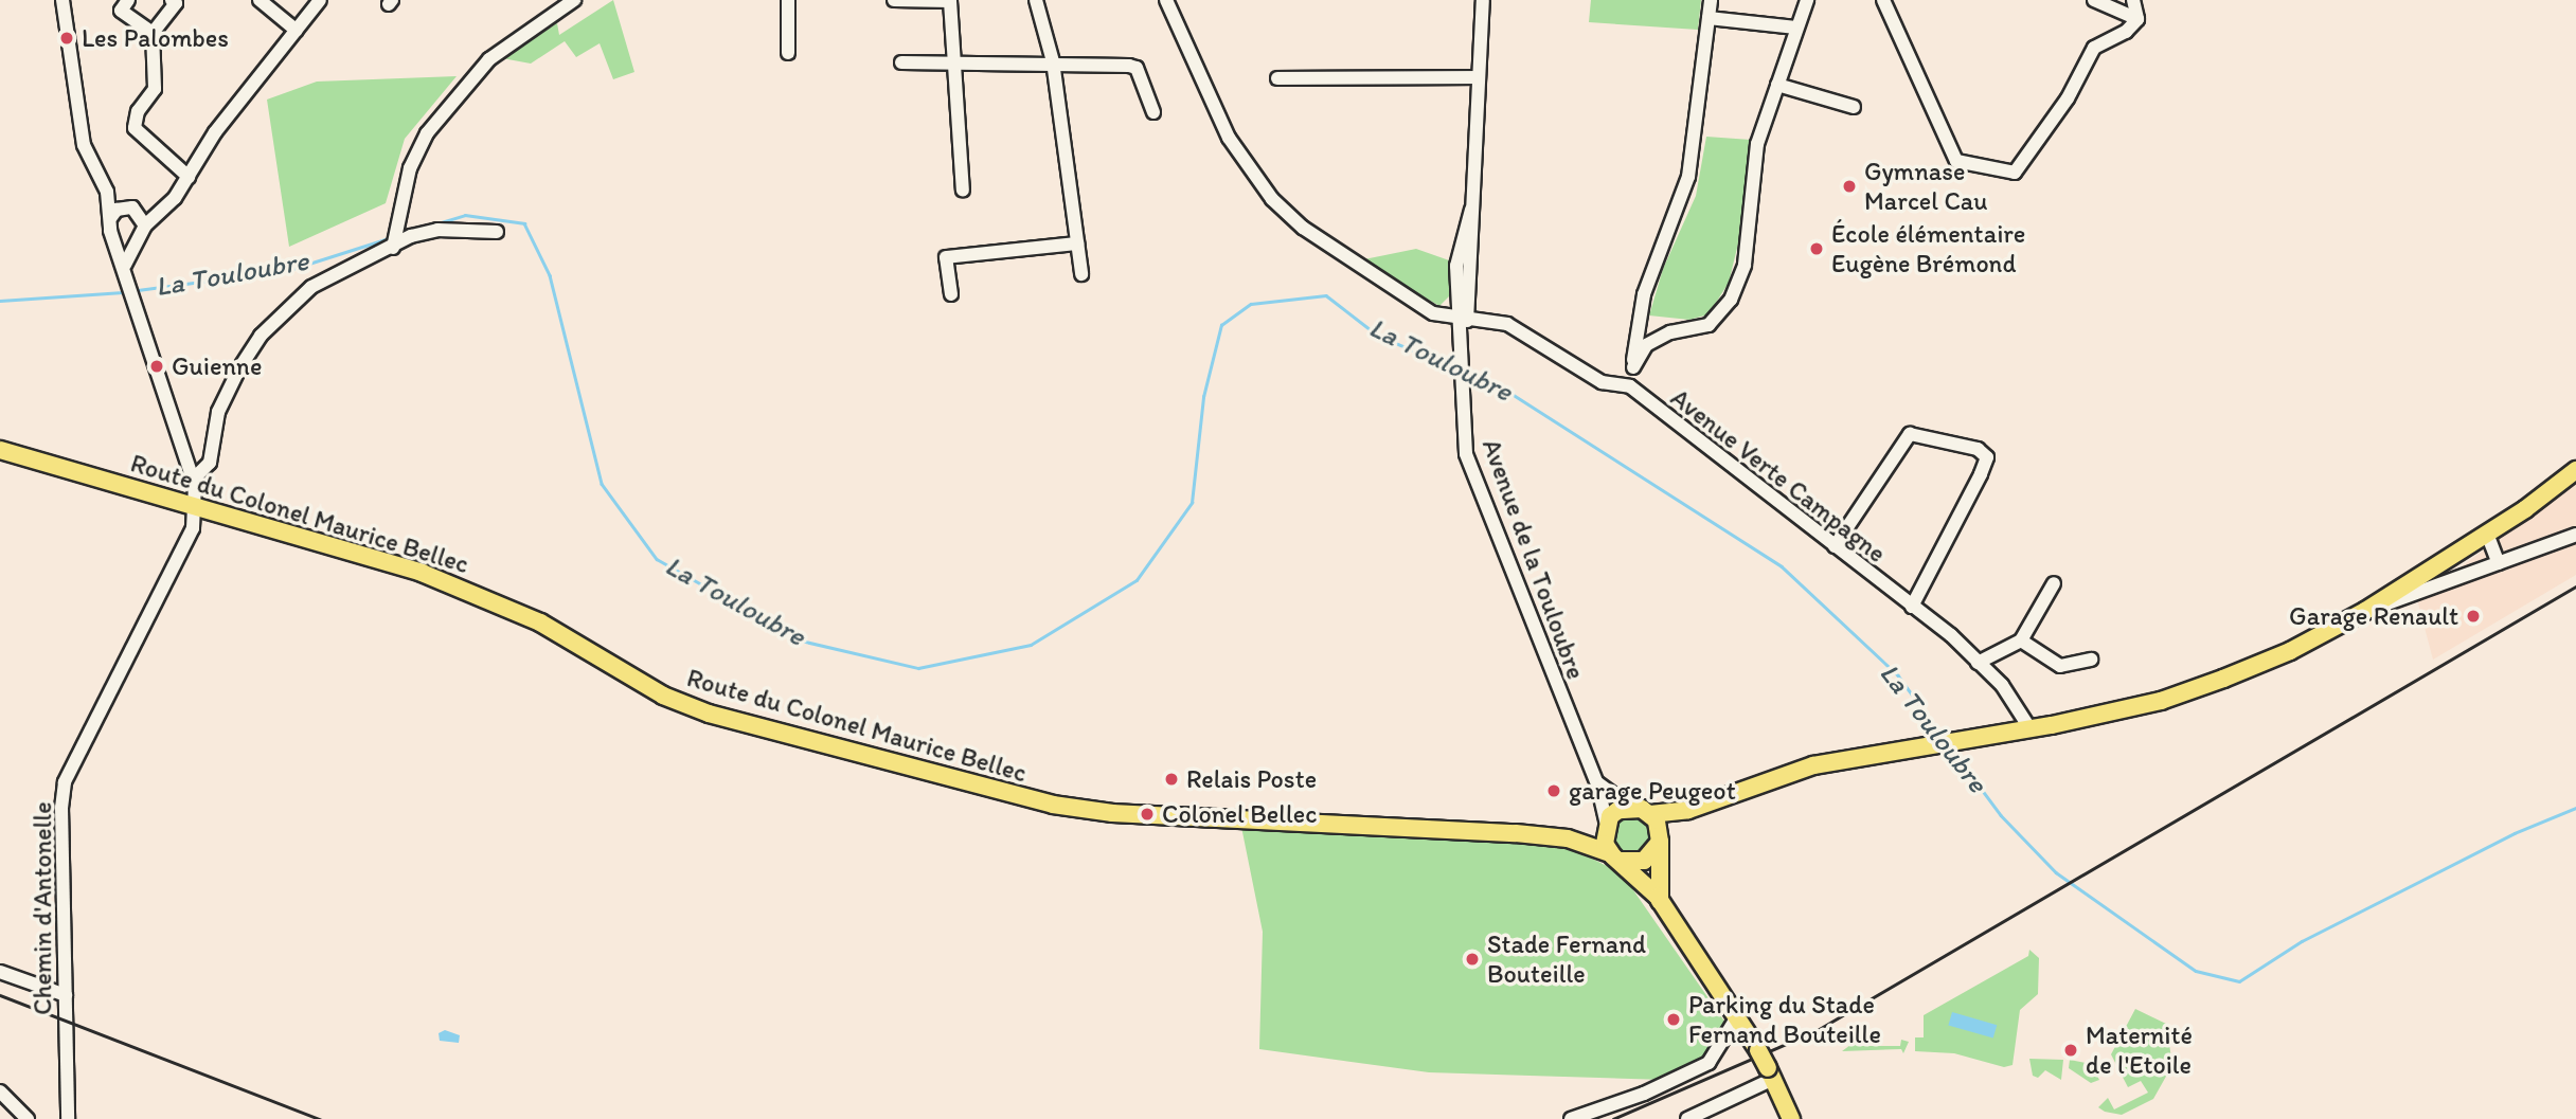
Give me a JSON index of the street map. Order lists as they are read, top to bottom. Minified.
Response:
{"streets":{"main road":["Route du Colonel Maurice Bellec"],"street":["Avenue Verte Campagne","Avenue de la Touloubre","Chemin d'Antonelle"]},"crossings":[["Avenue Verte Campagne","Avenue de la Touloubre"],["Route du Colonel Maurice Bellec","Avenue de la Touloubre"],["Route du Colonel Maurice Bellec","Chemin d'Antonelle"]],"water":["La Touloubre"],"places":["Les Palombes","Gymnase Marcel Cau","École élémentaire Eugène Brémond","Guienne","Garage Renault","Relais Poste","garage Peugeot","Colonel Bellec","Stade Fernand Bouteille","Parking du Stade Fernand Bouteille","Maternité de l'Etoile"]}
